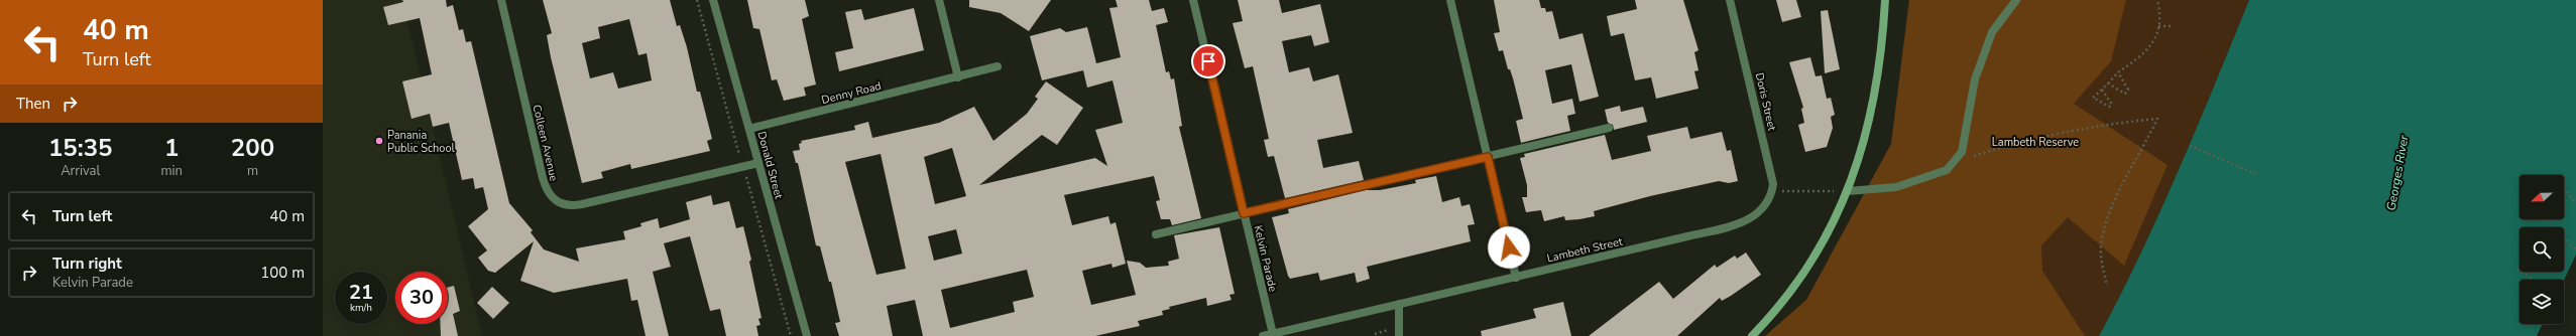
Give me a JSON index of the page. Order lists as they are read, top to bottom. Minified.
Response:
{"streets":{"street":["Denny Road","Doris Street","Colleen Avenue","Donald Street","Lambeth Street","Kelvin Parade"]},"crossings":[["Denny Road","Donald Street"],["Doris Street","Lambeth Street"],["Colleen Avenue","Donald Street"],["Lambeth Street","Kelvin Parade"]],"water":["Georges River"],"parks":["Lambeth Reserve"],"places":["Panania Public School"],"north":"left","page":{"turn":["40 m","Turn left"],"then":"Then","eta":["15:35","Arrival","1","min","200","m"],"list":[{"name":"Turn left","value":"40 m"},{"name":"Turn right","note":"Kelvin Parade","value":"100 m"}],"speed":"21 km/h","limit":"30"}}
